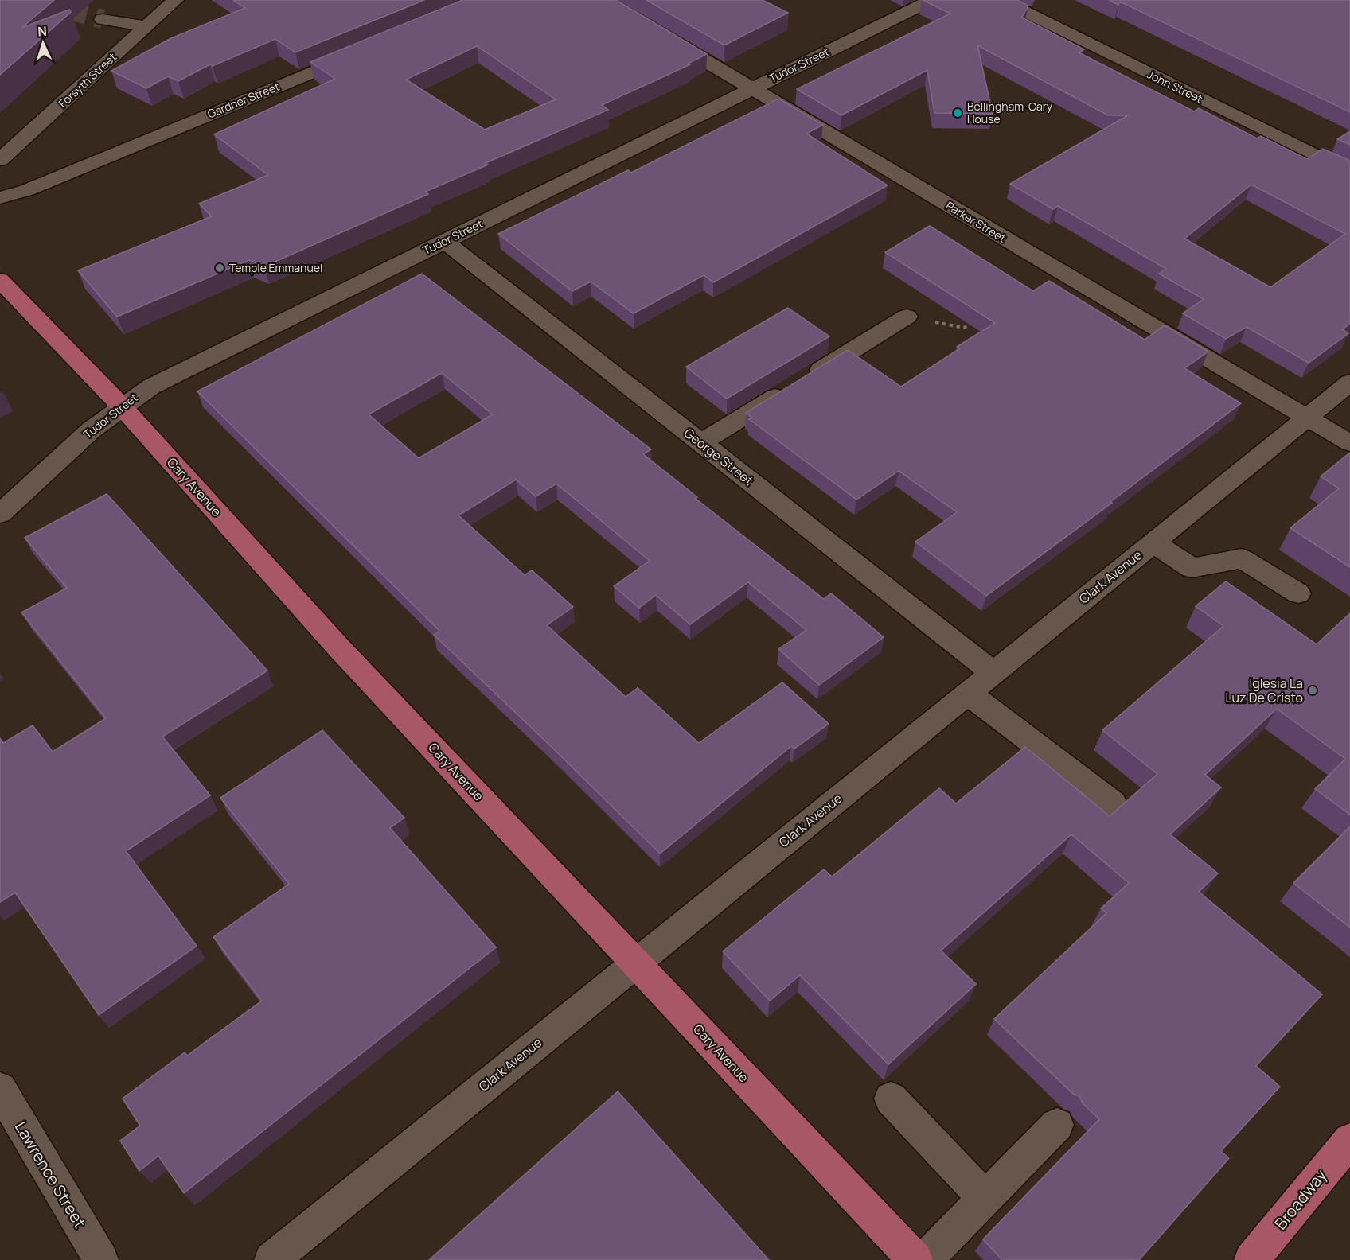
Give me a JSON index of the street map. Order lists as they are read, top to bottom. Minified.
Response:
{"streets":{"main road":["Cary Avenue","Broadway"],"street":["Tudor Street","Forsyth Street","John Street","Gardner Street","Parker Street","George Street","Clark Avenue","Lawrence Street"]},"crossings":[["Tudor Street","Parker Street"],["Tudor Street","George Street"],["Tudor Street","Cary Avenue"],["Parker Street","Clark Avenue"],["George Street","Clark Avenue"],["Cary Avenue","Clark Avenue"]],"places":["Bellingham-Cary House","Temple Emmanuel","Iglesia La Luz De Cristo"],"north":"top"}
